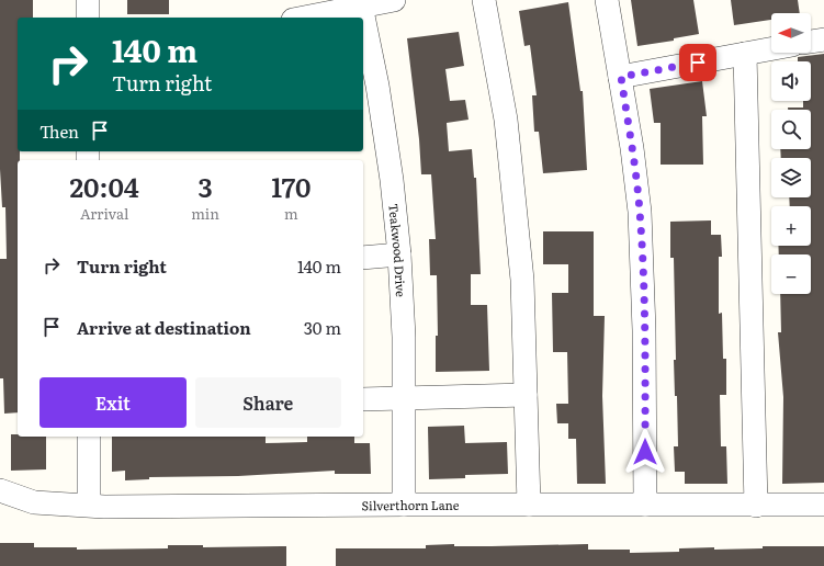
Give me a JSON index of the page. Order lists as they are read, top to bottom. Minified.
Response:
{"streets":{"street":["Teakwood Drive","Silverthorn Lane"]},"crossings":[["Teakwood Drive","Silverthorn Lane"]],"north":"left","page":{"map_buttons":["+","−"],"turn":["140 m","Turn right"],"then":"Then","eta":["20:04","Arrival","3","min","170","m"],"list":[{"name":"Turn right","value":"140 m"},{"name":"Arrive at destination","value":"30 m"}],"buttons":["Exit","Share"]}}
